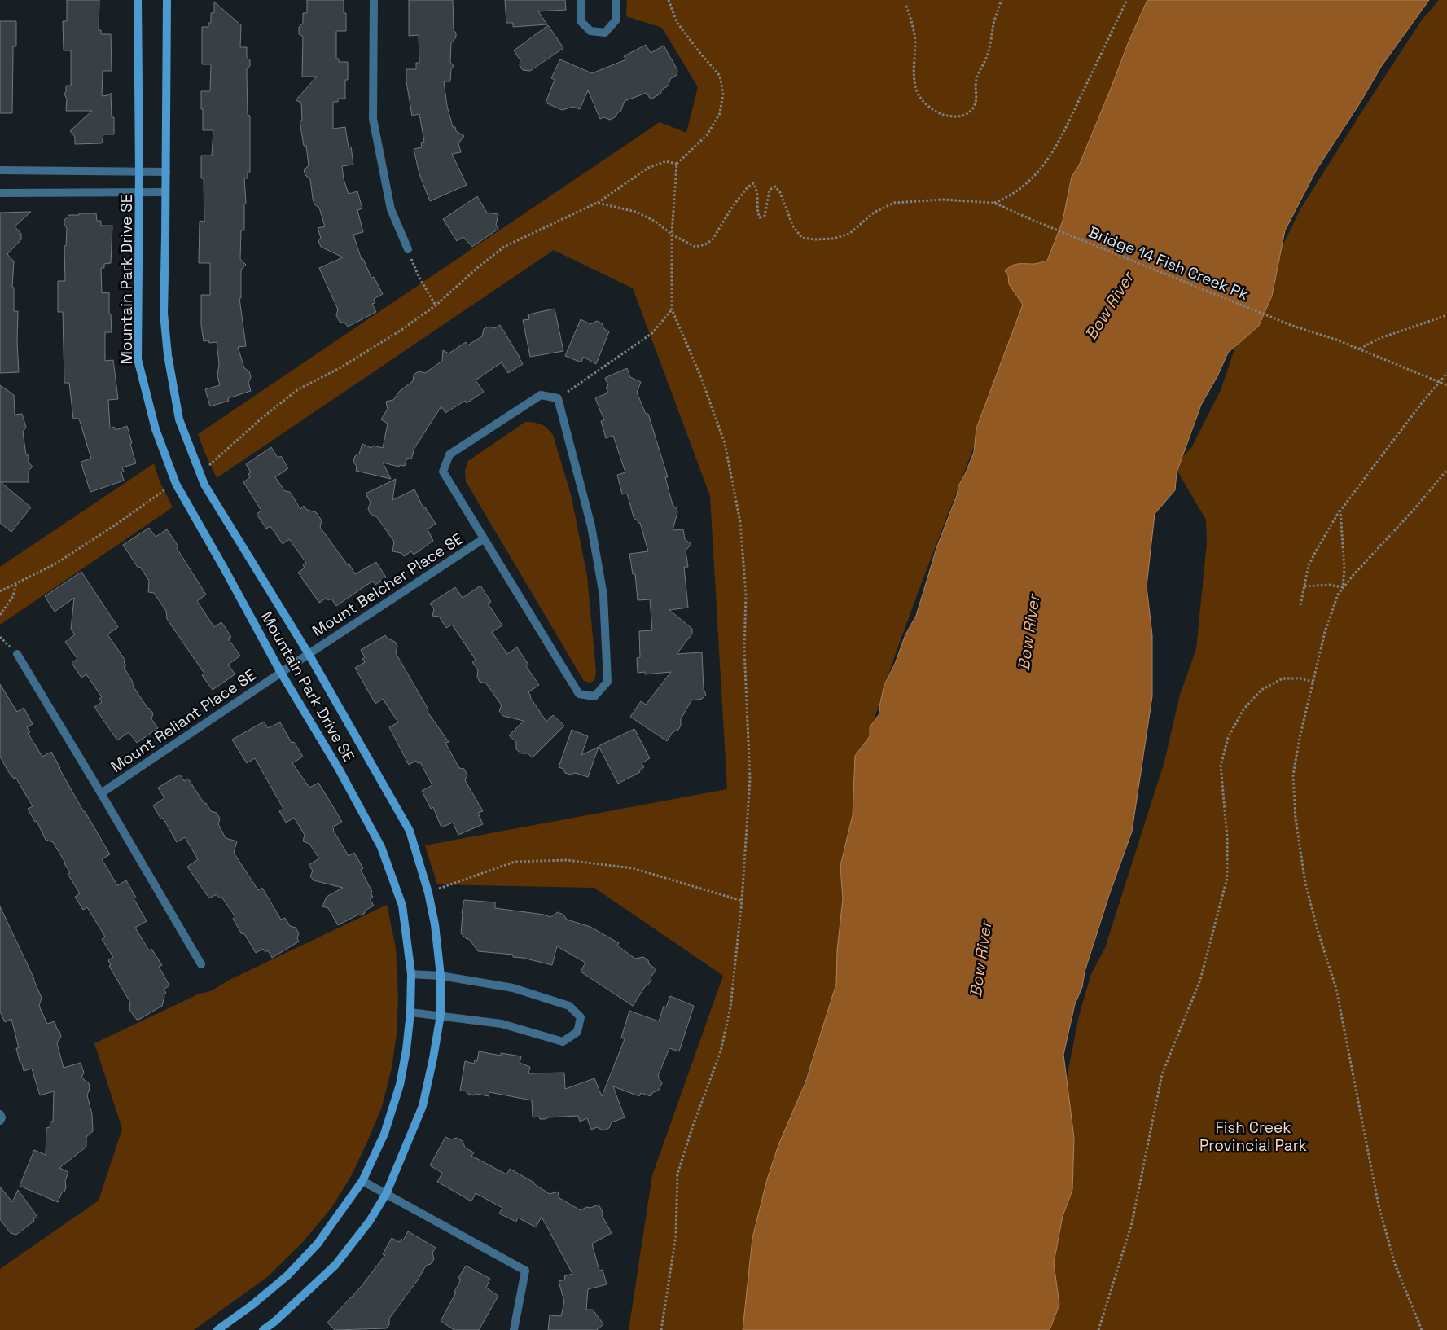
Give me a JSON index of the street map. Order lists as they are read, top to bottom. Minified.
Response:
{"streets":{"street":["Mountain Park Drive SE","Mount Belcher Place SE","Mount Reliant Place SE"],"path":["Bridge 14 Fish Creek Pk"]},"crossings":[["Mountain Park Drive SE","Mount Belcher Place SE"],["Mountain Park Drive SE","Mount Reliant Place SE"],["Mount Belcher Place SE","Mount Reliant Place SE"]],"water":["Bow River"],"parks":["Fish Creek Provincial Park"]}
